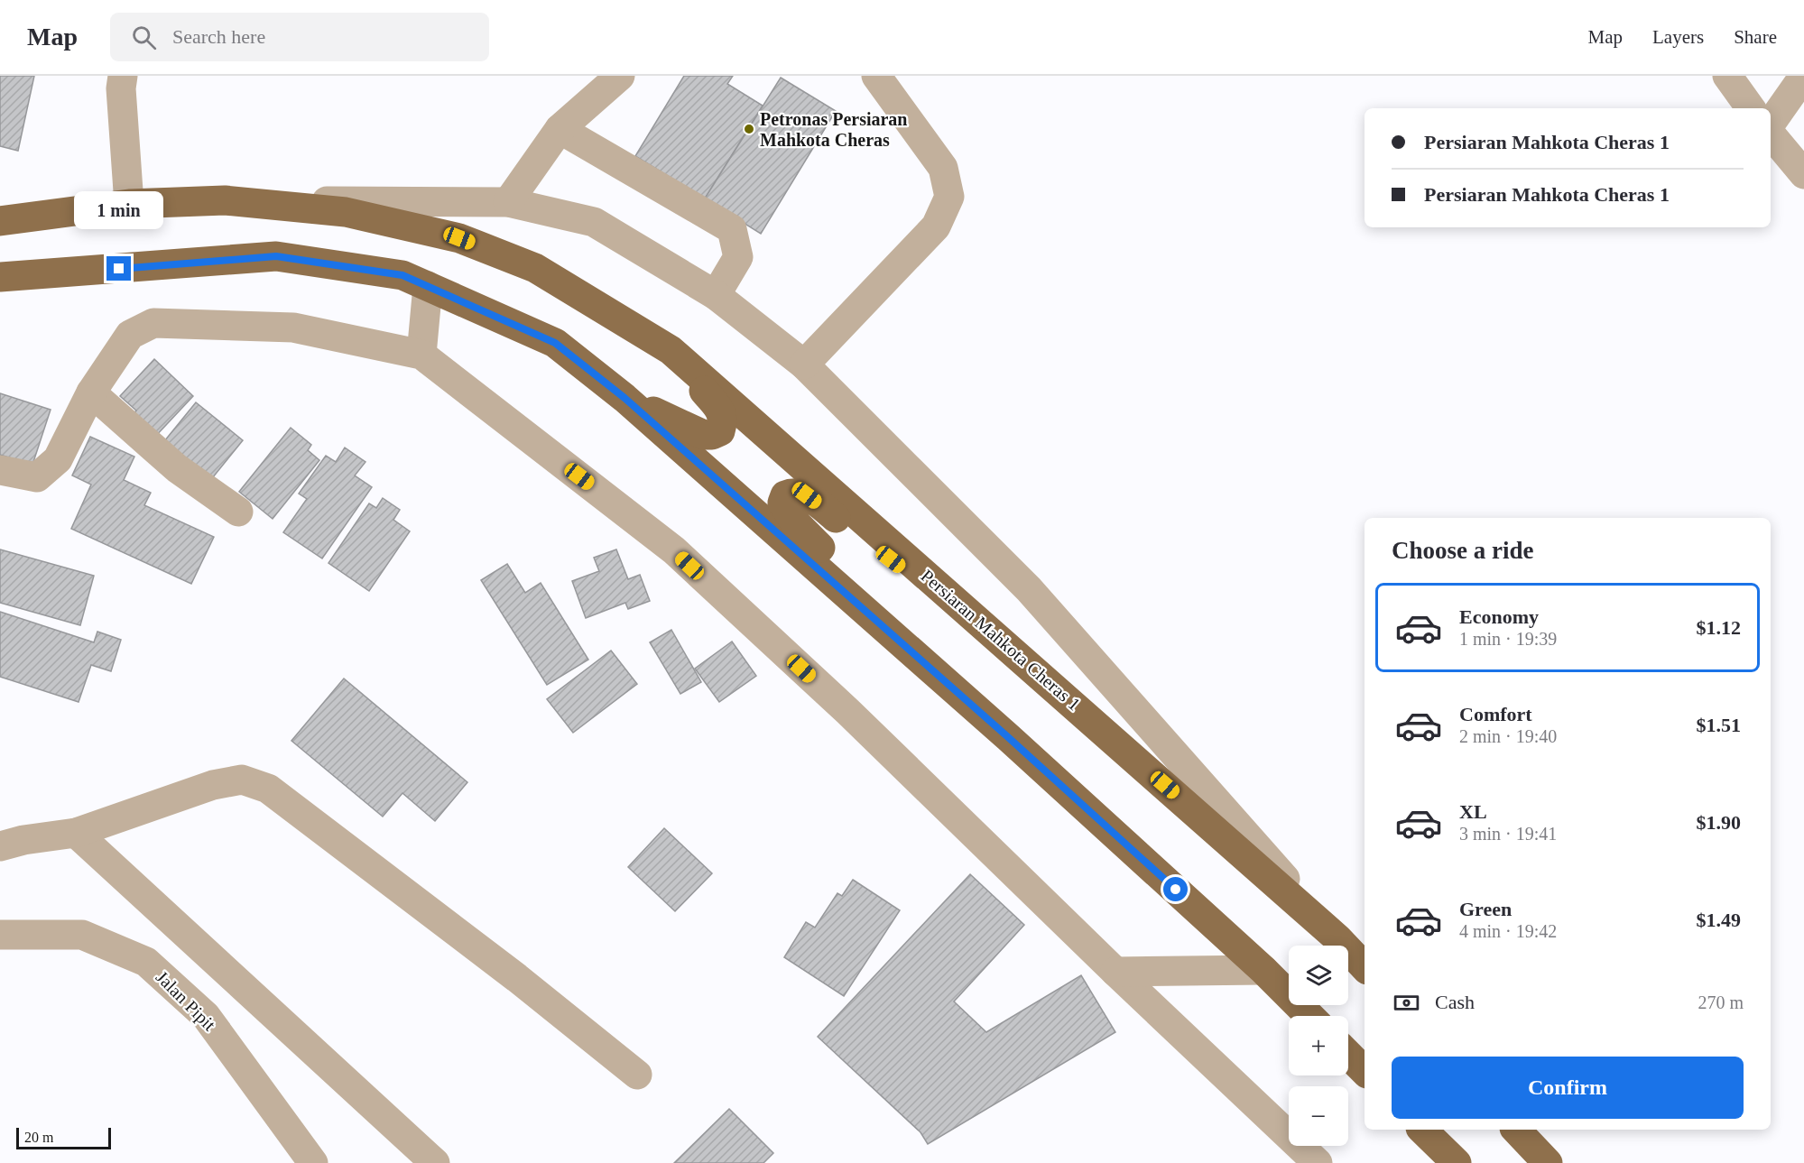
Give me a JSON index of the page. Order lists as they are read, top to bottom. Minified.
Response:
{"streets":{"main road":["Persiaran Mahkota Cheras 1"],"lane":["Jalan Pipit"]},"places":["Petronas Persiaran Mahkota Cheras"],"scale_bar":"20 m","page":{"header":"Map","search":"Search here","nav":["Map","Layers","Share"],"banner":["Persiaran Mahkota Cheras 1","Persiaran Mahkota Cheras 1"],"bubble":"1 min","heading":"Choose a ride","list":[{"name":"Economy","note":"1 min · 19:39","value":"$1.12"},{"name":"Comfort","note":"2 min · 19:40","value":"$1.51"},{"name":"XL","note":"3 min · 19:41","value":"$1.90"},{"name":"Green","note":"4 min · 19:42","value":"$1.49"}],"map_buttons":["+","−"],"pay":["Cash","270 m"],"buttons":"Confirm","scale":"20 m"}}
